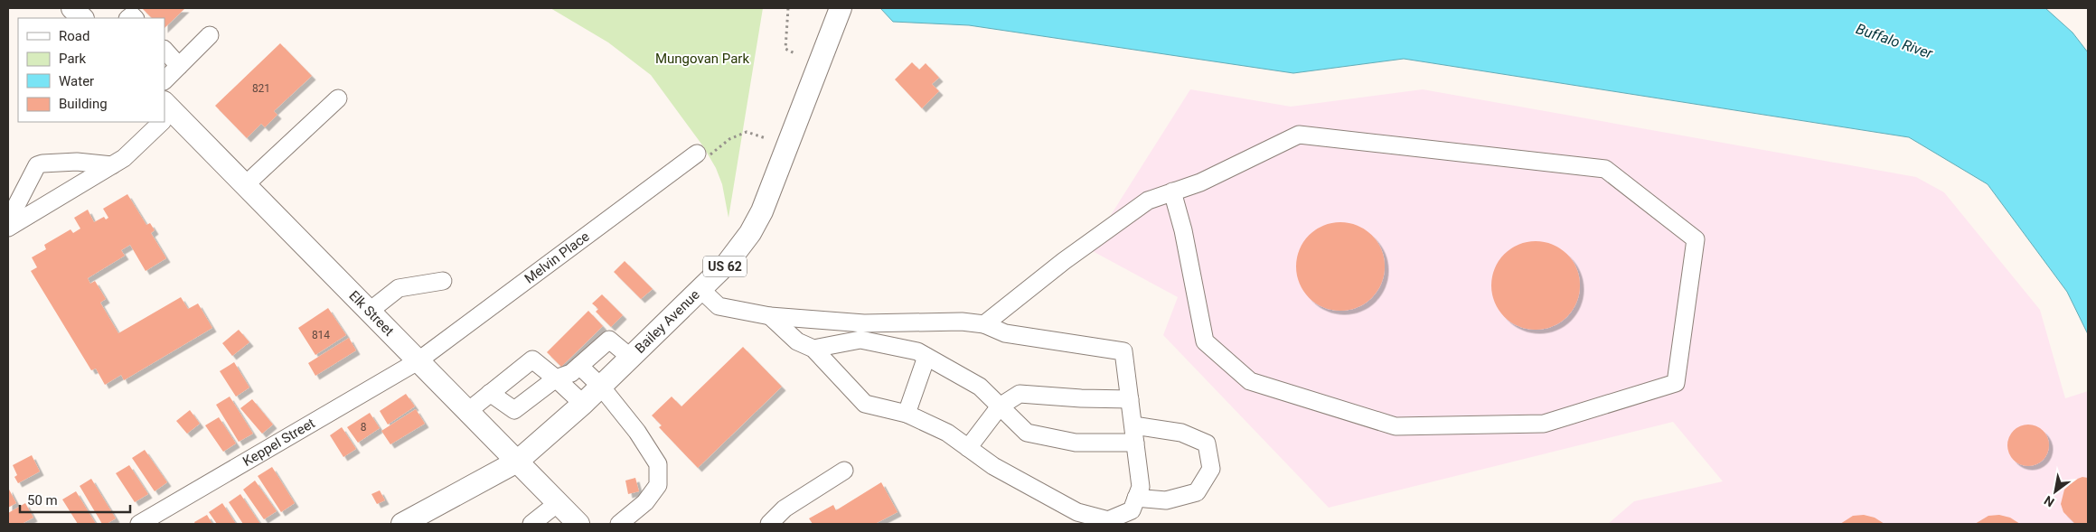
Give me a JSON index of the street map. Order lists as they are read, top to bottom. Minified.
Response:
{"streets":{"main road":["US 62","Elk Street","Bailey Avenue"],"street":["Melvin Place","Keppel Street"]},"crossings":[["Melvin Place","Elk Street"],["Melvin Place","Keppel Street"],["Elk Street","Bailey Avenue"],["Elk Street","Keppel Street"]],"water":["Buffalo River"],"parks":["Mungovan Park"],"house_numbers":["821","814","8"],"legend":["Road","Park","Water","Building"],"scale_bar":"50 m","north":"bottom left"}
